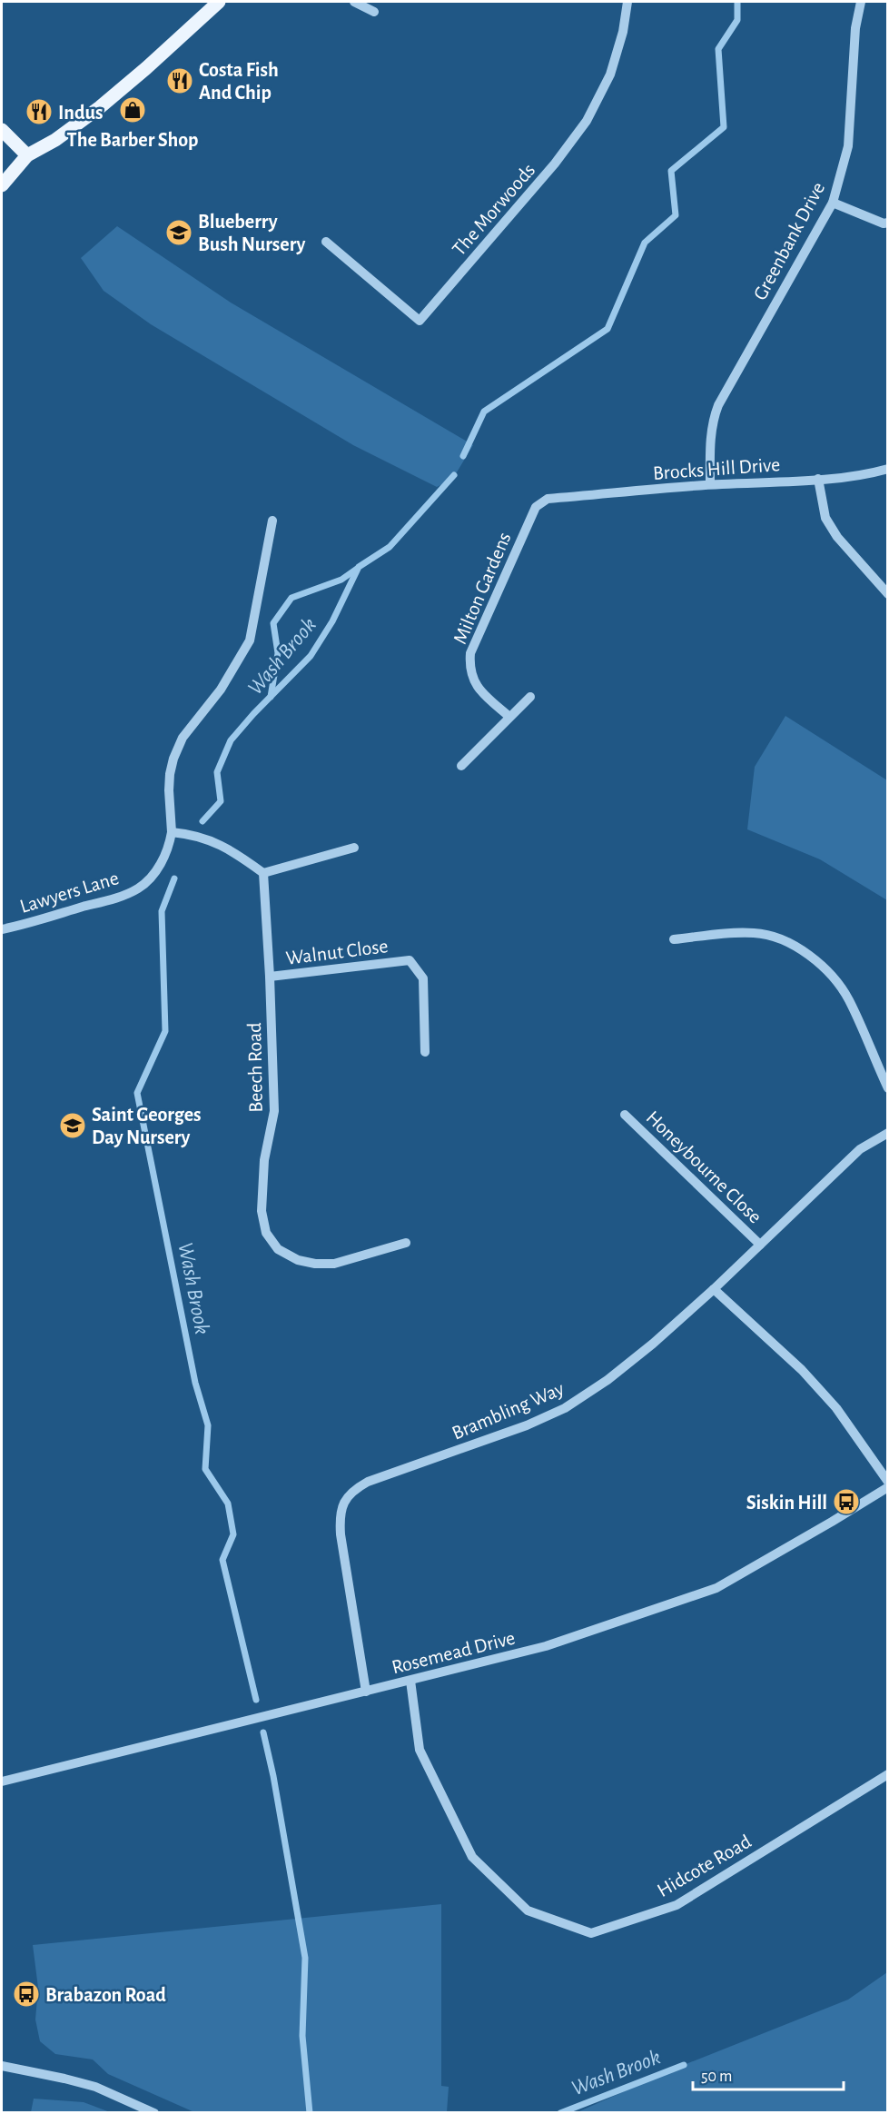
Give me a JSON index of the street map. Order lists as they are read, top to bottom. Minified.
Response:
{"streets":{"street":["The Morwoods","Greenbank Drive","Brocks Hill Drive","Milton Gardens","Lawyers Lane","Walnut Close","Beech Road","Honeybourne Close","Brambling Way","Rosemead Drive","Hidcote Road"]},"crossings":[["Greenbank Drive","Brocks Hill Drive"],["Brocks Hill Drive","Milton Gardens"],["Walnut Close","Beech Road"],["Honeybourne Close","Brambling Way"],["Brambling Way","Rosemead Drive"],["Rosemead Drive","Hidcote Road"]],"water":["Wash Brook"],"places":{"restaurant":["Costa Fish And Chip","Indus"],"shop":["The Barber Shop"],"school or university":["Blueberry Bush Nursery","Saint Georges Day Nursery"],"bus stop":["Siskin Hill","Brabazon Road"]},"scale_bar":"50 m"}
